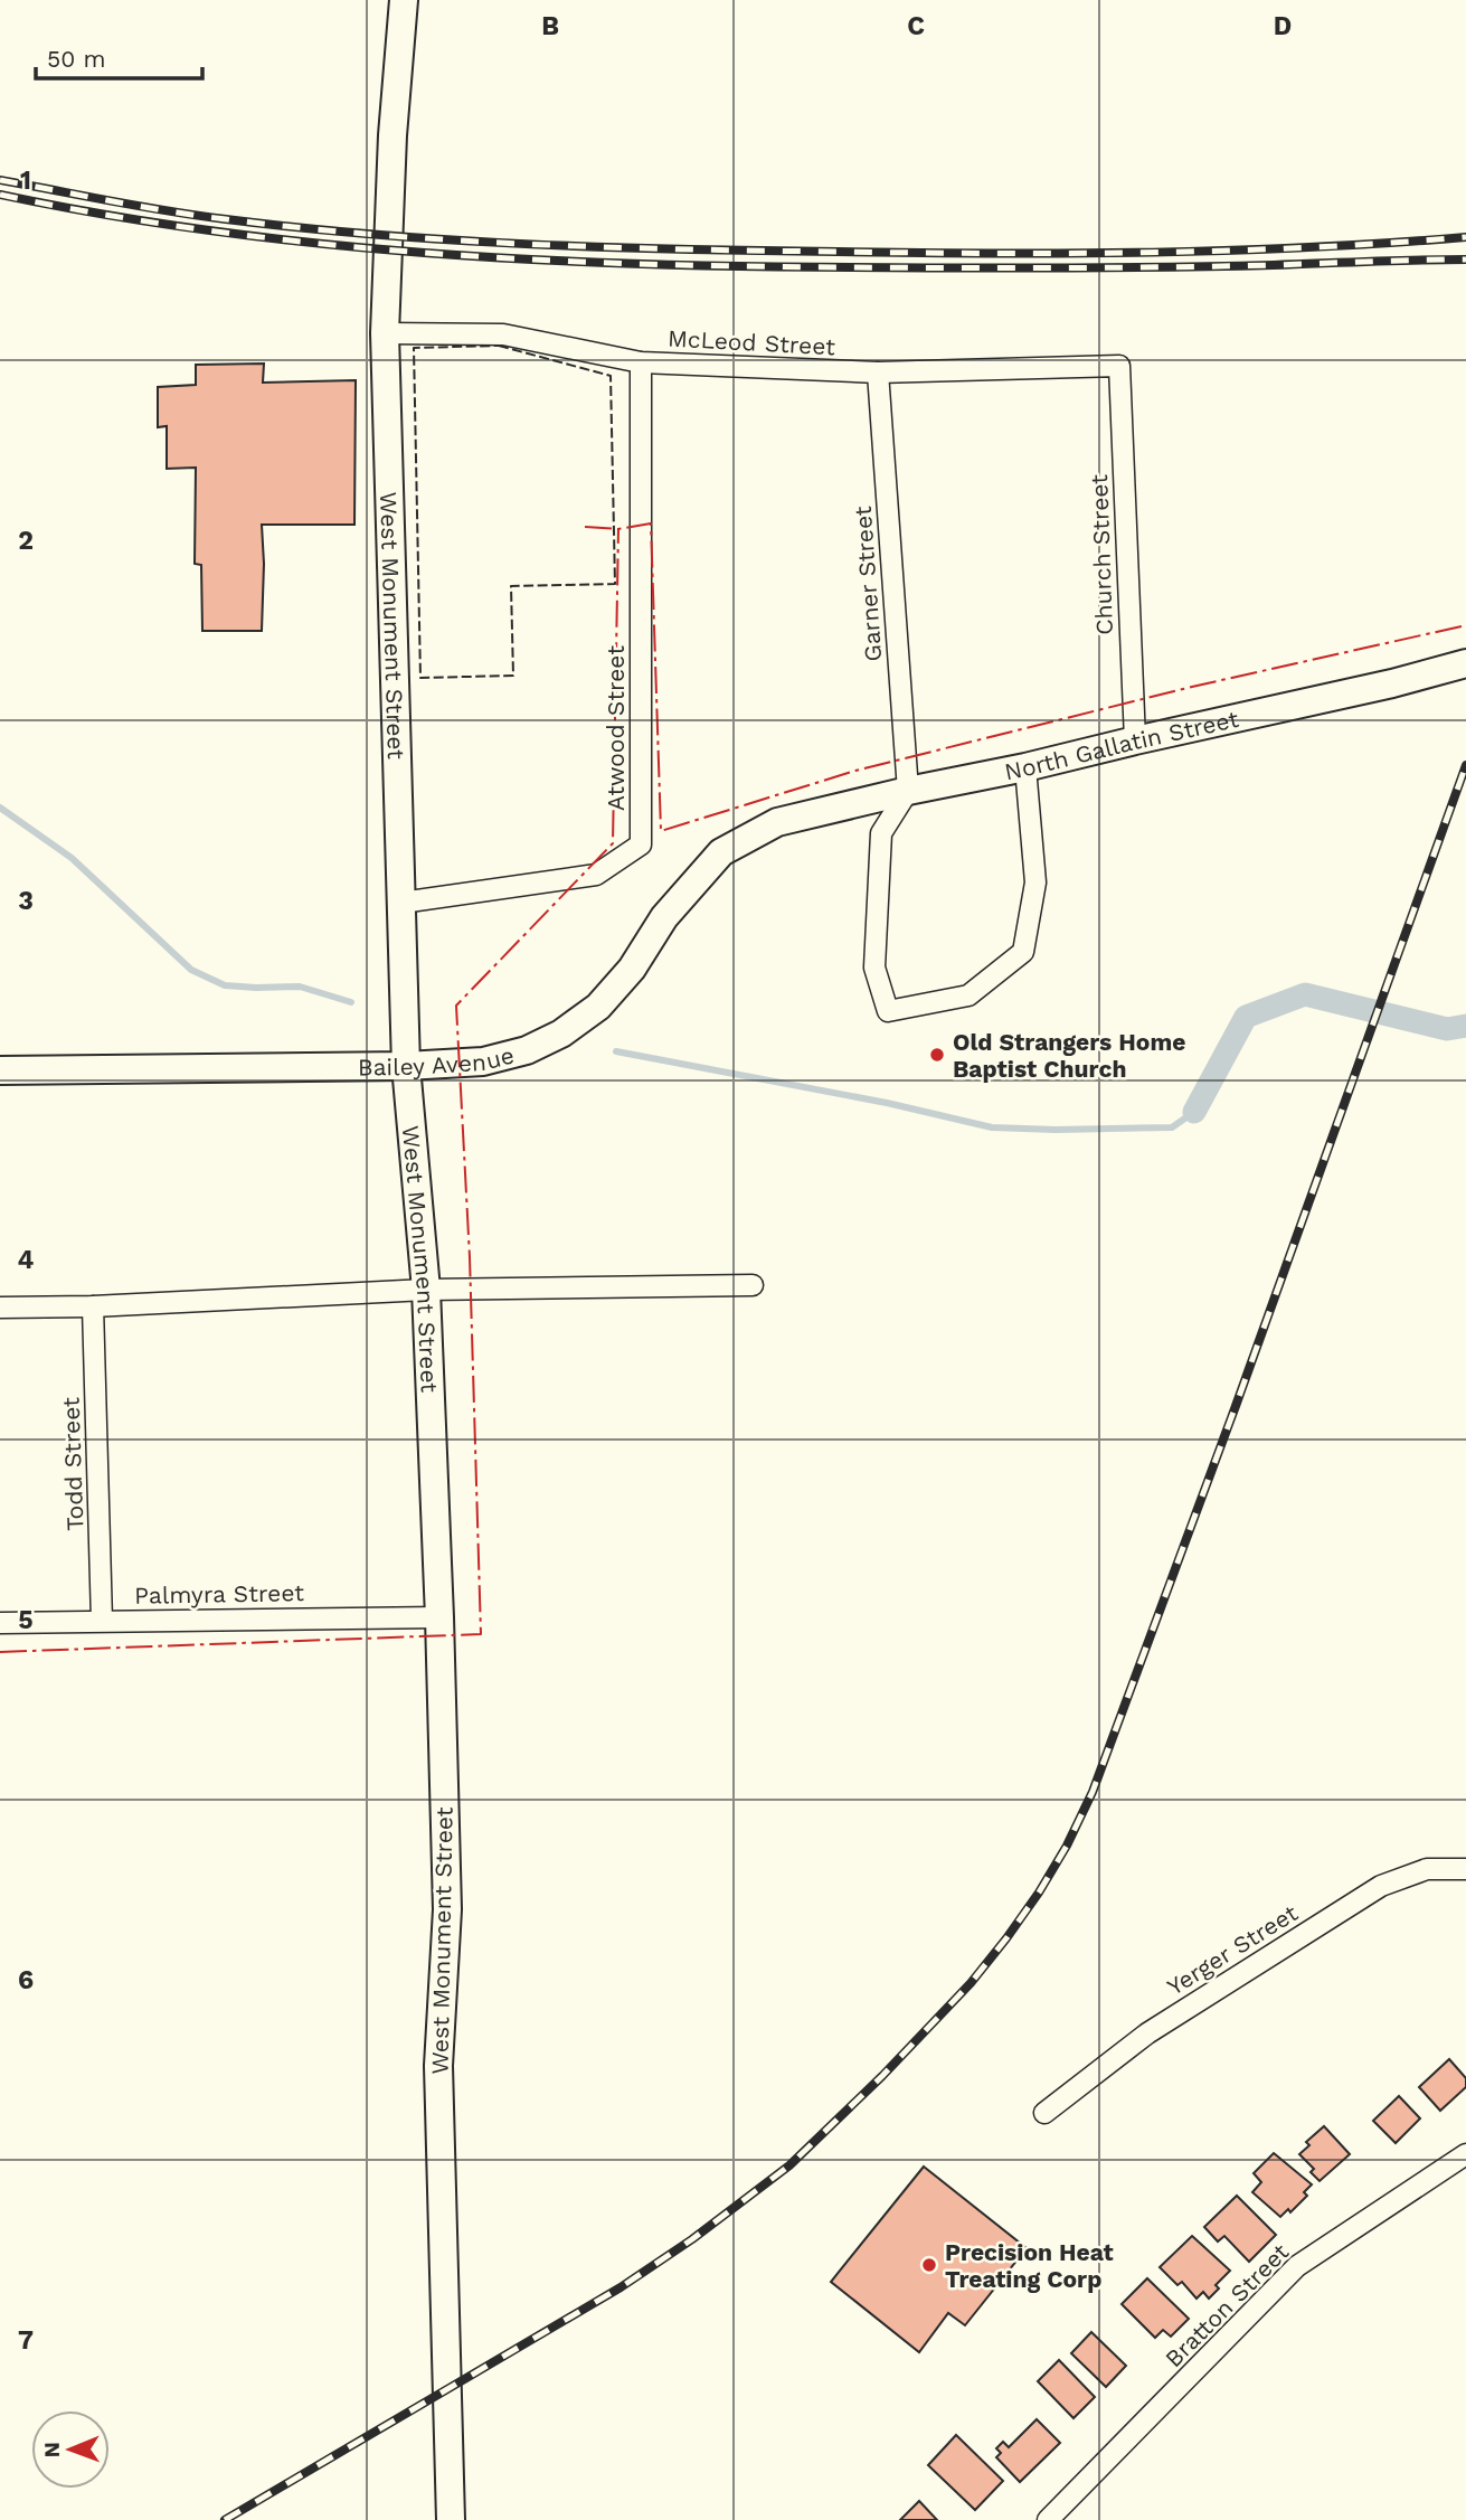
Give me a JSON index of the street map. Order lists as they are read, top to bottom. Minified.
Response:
{"streets":{"street":["McLeod Street","Church Street","Garner Street","West Monument Street","Atwood Street","North Gallatin Street","Bailey Avenue","Todd Street","Palmyra Street","Yerger Street","Bratton Street"]},"crossings":[["McLeod Street","Church Street"],["McLeod Street","Garner Street"],["McLeod Street","West Monument Street"],["McLeod Street","Atwood Street"],["Church Street","North Gallatin Street"],["Garner Street","North Gallatin Street"],["West Monument Street","Atwood Street"],["West Monument Street","Bailey Avenue"],["West Monument Street","Palmyra Street"],["North Gallatin Street","Bailey Avenue"],["Todd Street","Palmyra Street"]],"places":["Old Strangers Home Baptist Church","Precision Heat Treating Corp"],"scale_bar":"50 m","north":"left","grid":{"columns":["B","C","D"],"rows":["1","2","3","4","5","6","7"]}}
